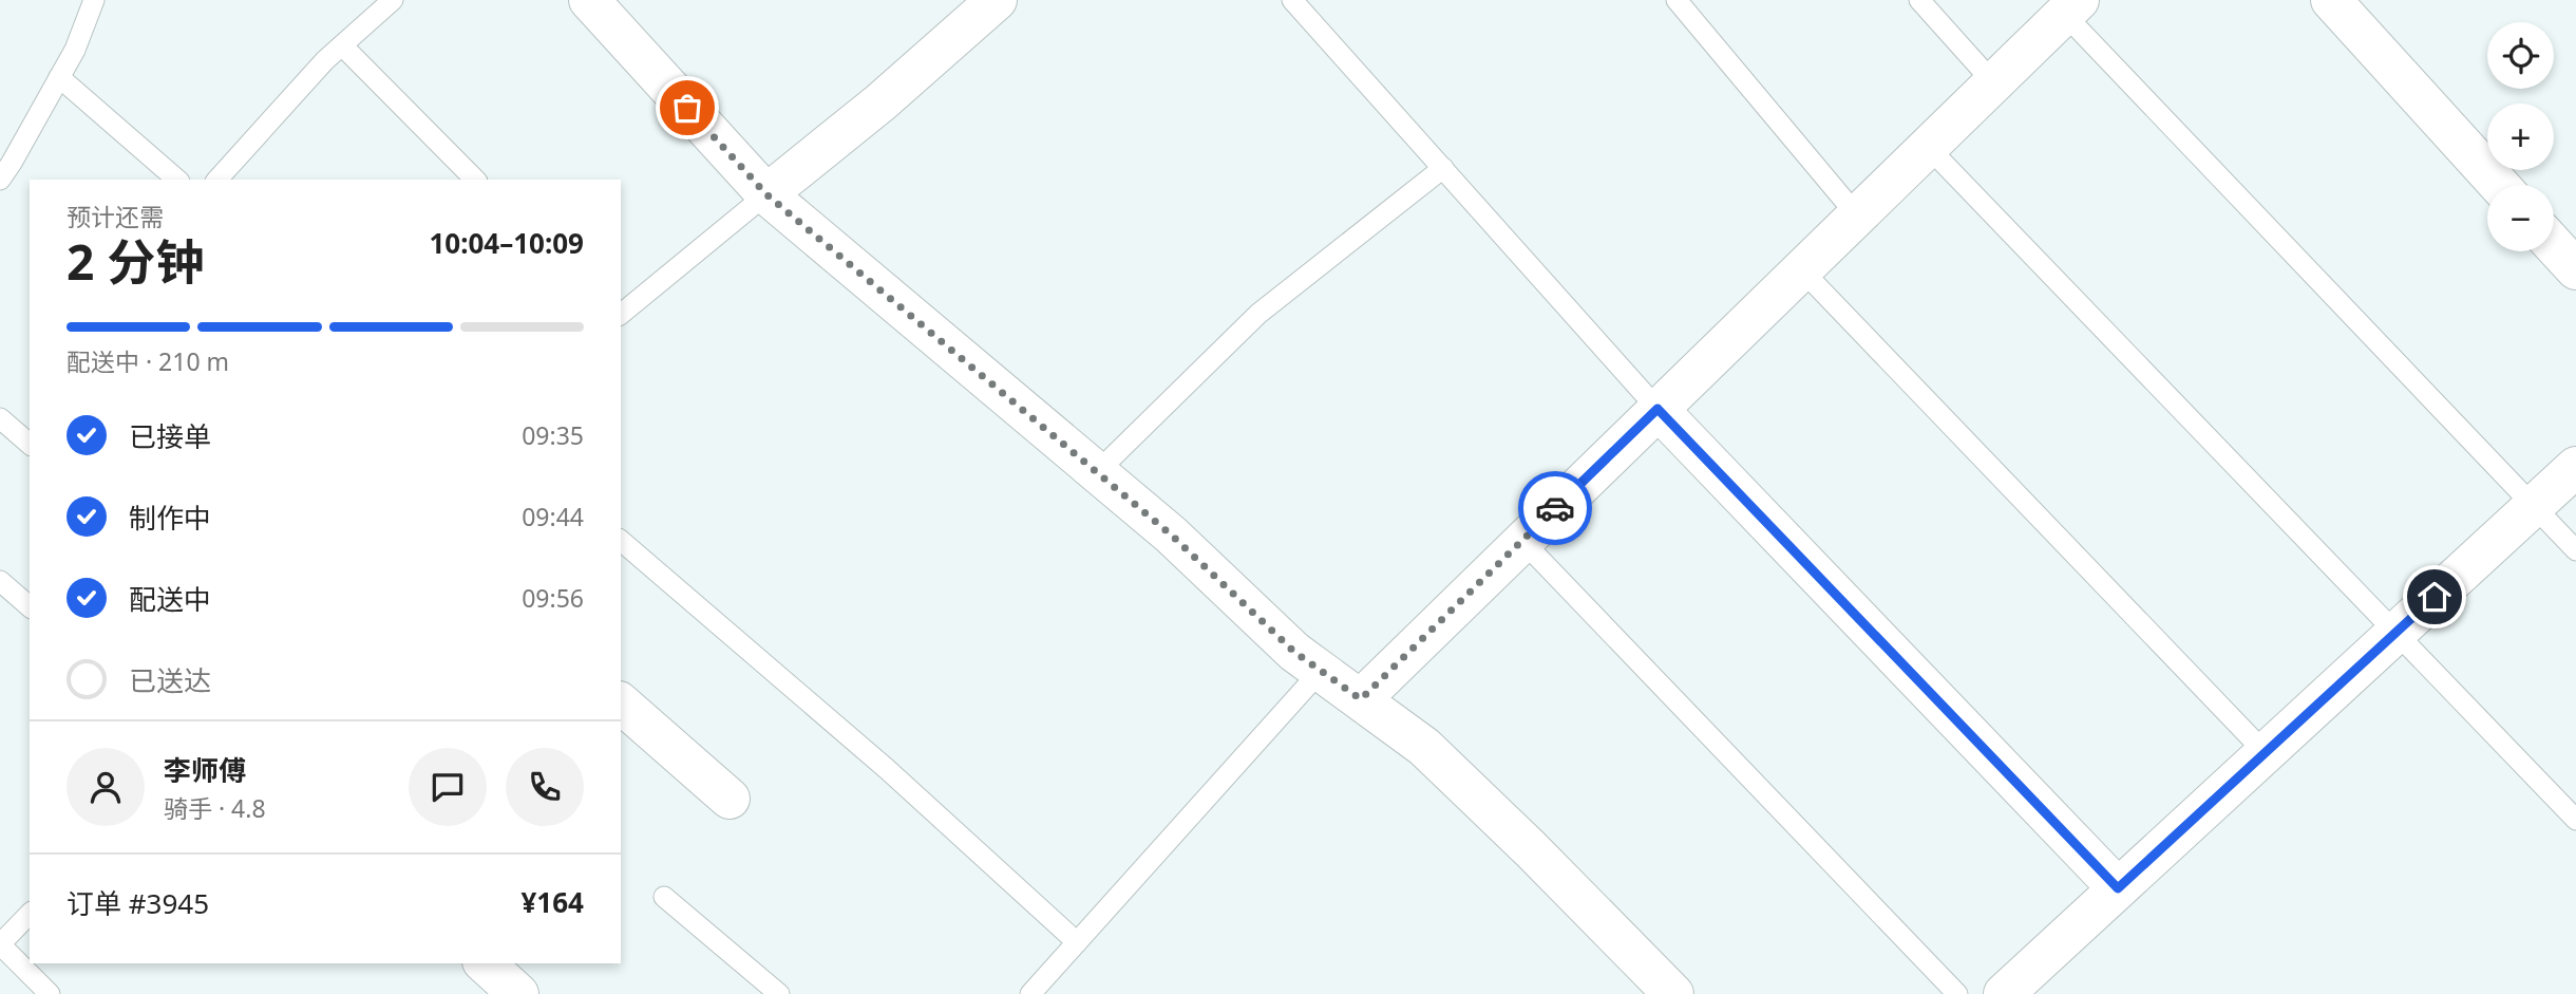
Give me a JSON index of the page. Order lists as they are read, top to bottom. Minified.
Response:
{"page":{"map_buttons":["+","−"],"heading":["2 分钟","预计还需","10:04–10:09"],"panel":["李师傅","骑手 · 4.8","订单 #3945","¥164"],"bar":"配送中 · 210 m","list":[["已接单","09:35"],["制作中","09:44"],["配送中","09:56"],"已送达"]}}
